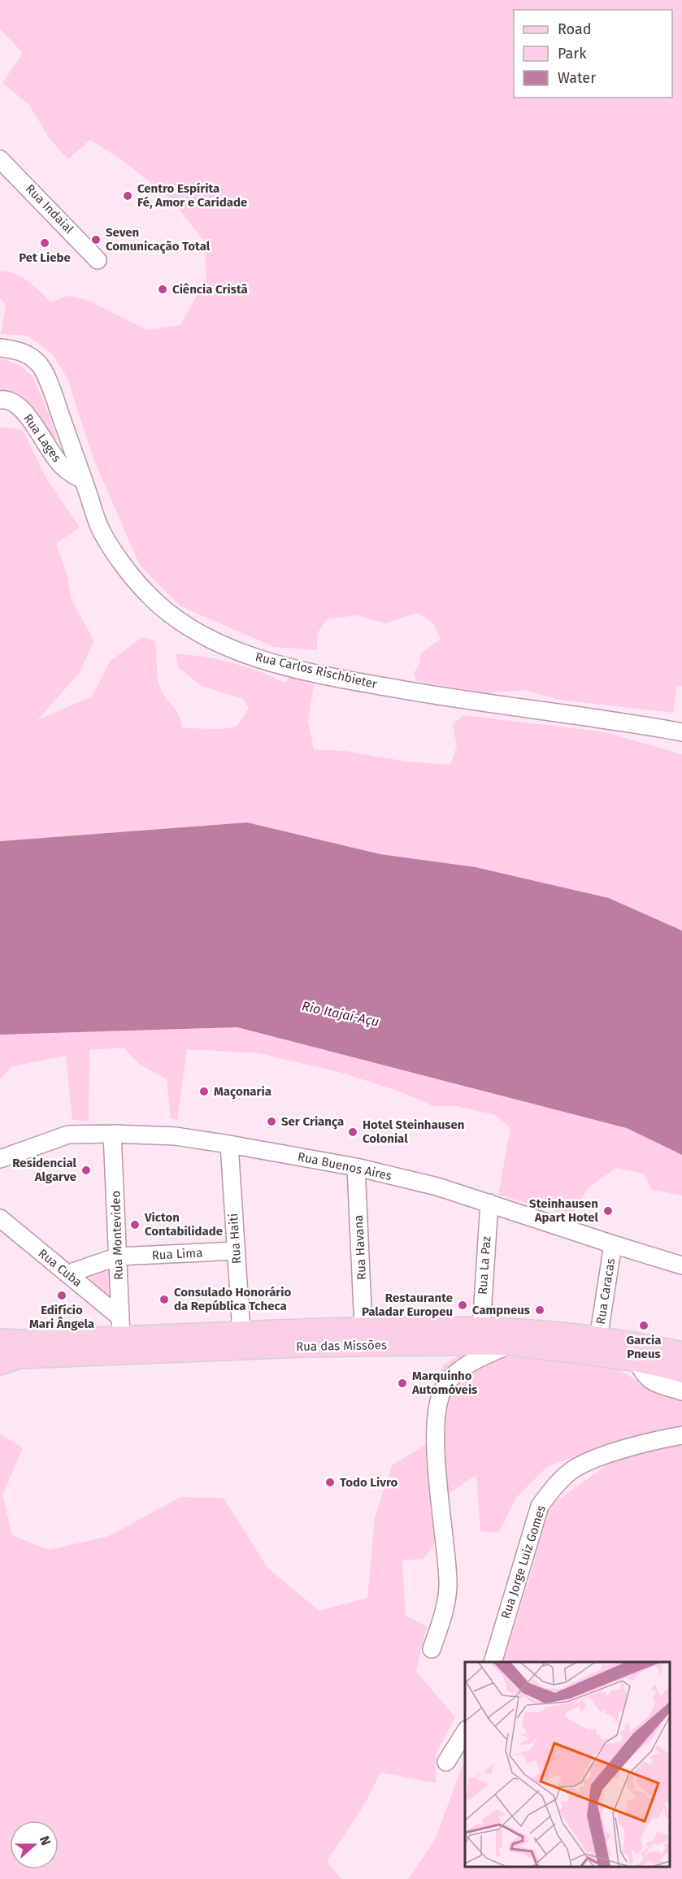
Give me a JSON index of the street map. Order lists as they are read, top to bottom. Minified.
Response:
{"streets":{"main road":["Rua das Missões"],"street":["Rua Indaial","Rua Lages","Rua Carlos Rischbieter","Rua Buenos Aires","Rua Montevideo","Rua Haiti","Rua Havana","Rua Lima","Rua La Paz","Rua Cuba","Rua Caracas","Rua Jorge Luiz Gomes"]},"crossings":[["Rua Lages","Rua Carlos Rischbieter"],["Rua Buenos Aires","Rua Montevideo"],["Rua Buenos Aires","Rua Haiti"],["Rua Buenos Aires","Rua Havana"],["Rua Buenos Aires","Rua La Paz"],["Rua Buenos Aires","Rua Caracas"],["Rua Montevideo","Rua Lima"],["Rua Montevideo","Rua Cuba"],["Rua Montevideo","Rua das Missões"],["Rua Haiti","Rua Lima"],["Rua Haiti","Rua das Missões"],["Rua Havana","Rua das Missões"],["Rua Lima","Rua Cuba"],["Rua La Paz","Rua das Missões"],["Rua Cuba","Rua das Missões"],["Rua Caracas","Rua das Missões"]],"water":["Rio Itajaí-Açu"],"places":["Centro Espírita Fé, Amor e Caridade","Seven Comunicação Total","Pet Liebe","Ciência Cristã","Maçonaria","Ser Criança","Hotel Steinhausen Colonial","Residencial Algarve","Steinhausen Apart Hotel","Victon Contabilidade","Edifício Mari Ângela","Consulado Honorário da República Tcheca","Restaurante Paladar Europeu","Campneus","Garcia Pneus","Marquinho Automóveis","Todo Livro"],"legend":["Road","Park","Water"],"north":"right"}
